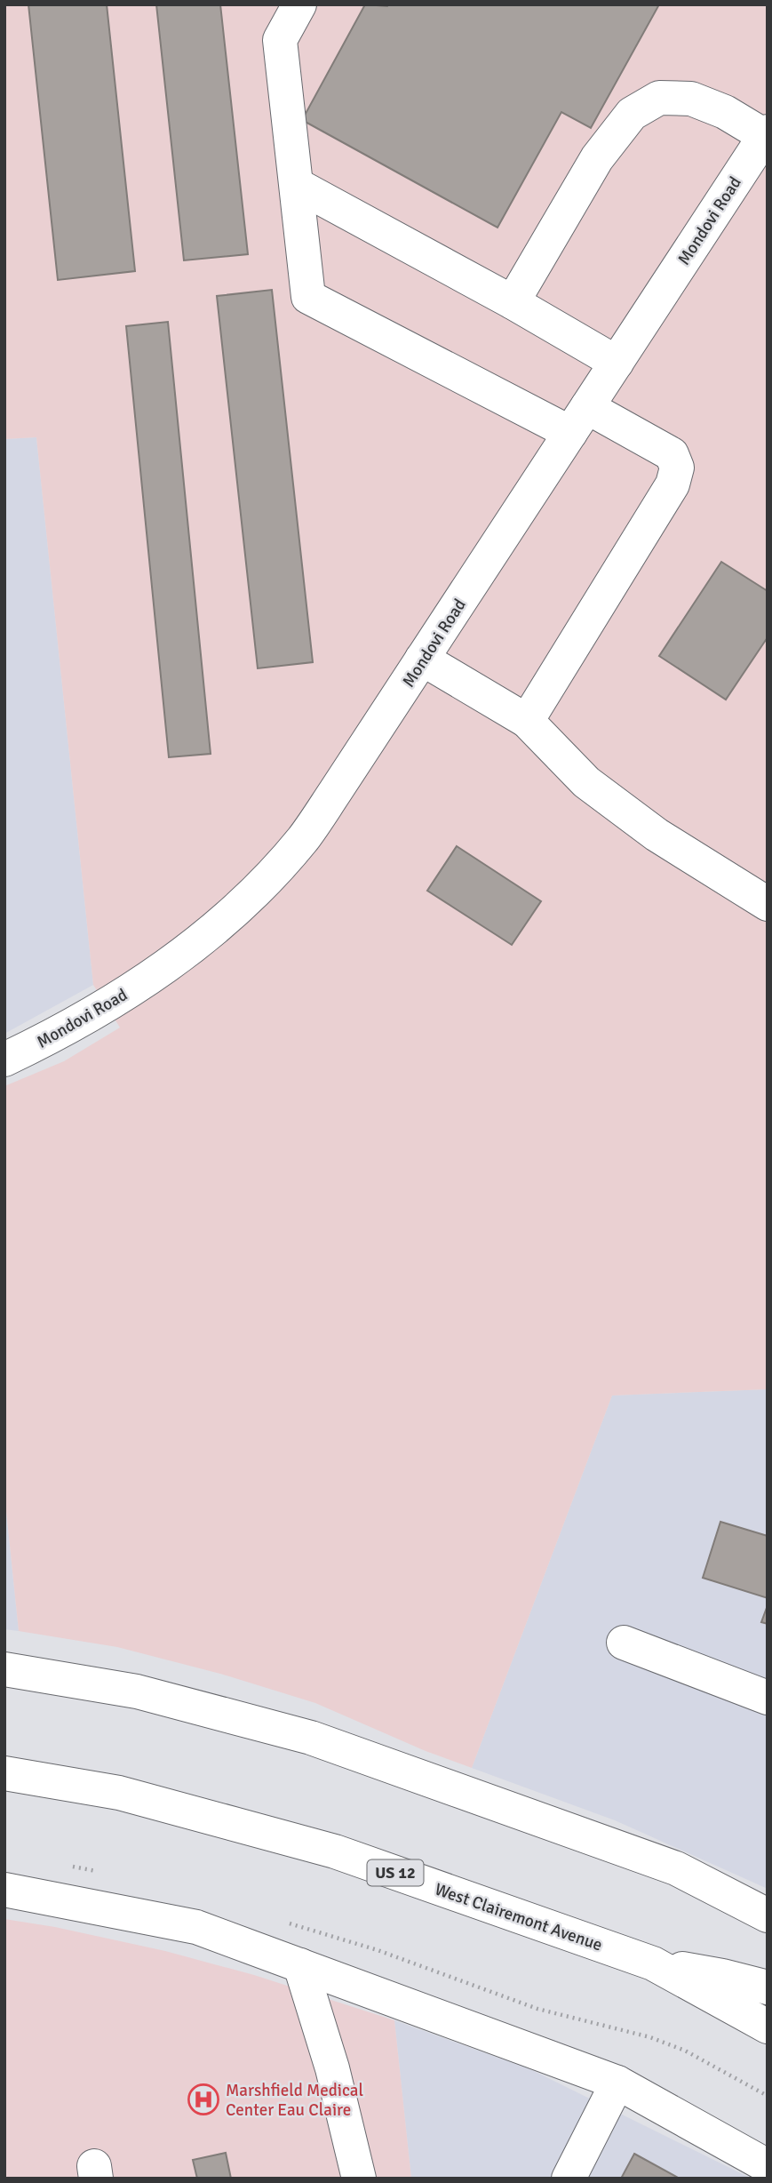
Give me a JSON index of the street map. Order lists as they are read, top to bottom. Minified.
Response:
{"streets":{"street":["Mondovi Road","US 12","West Clairemont Avenue"]},"places":{"hospital":["Marshfield Medical Center Eau Claire"]}}
